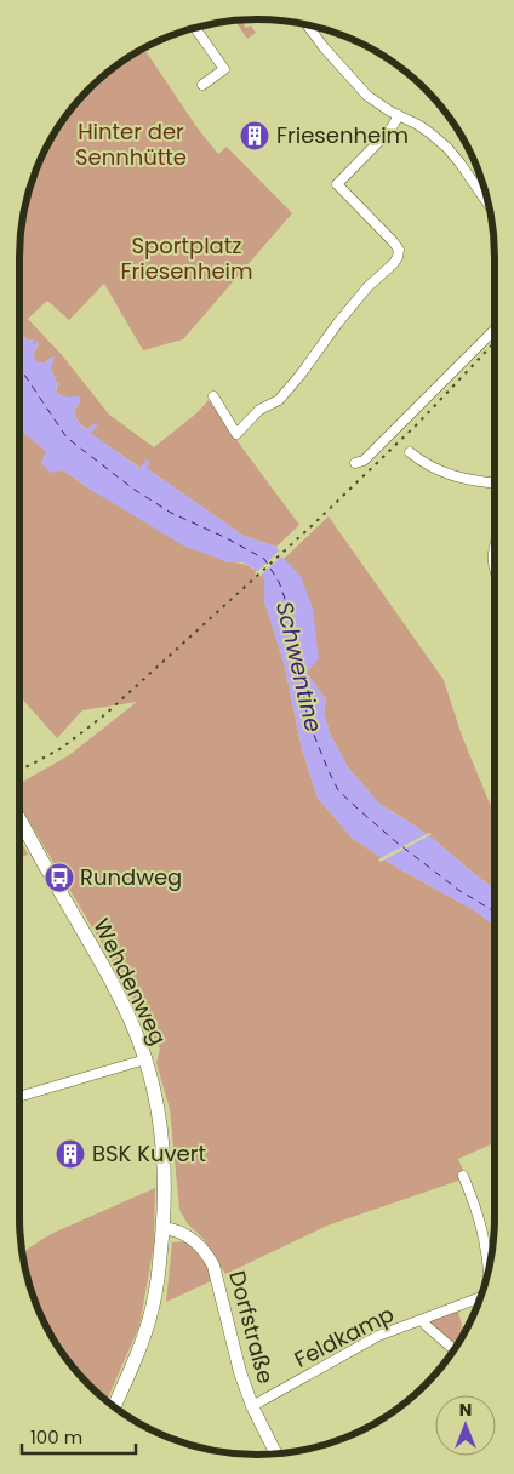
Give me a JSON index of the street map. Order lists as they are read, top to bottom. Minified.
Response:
{"streets":{"main road":["Wehdenweg"],"street":["Dorfstraße","Feldkamp"]},"crossings":[["Wehdenweg","Dorfstraße"],["Dorfstraße","Feldkamp"]],"water":["Schwentine"],"parks":["Hinter der Sennhütte","Sportplatz Friesenheim"],"places":{"building":["Friesenheim","BSK Kuvert"],"bus stop":["Rundweg"]},"scale_bar":"100 m","north":"top"}
